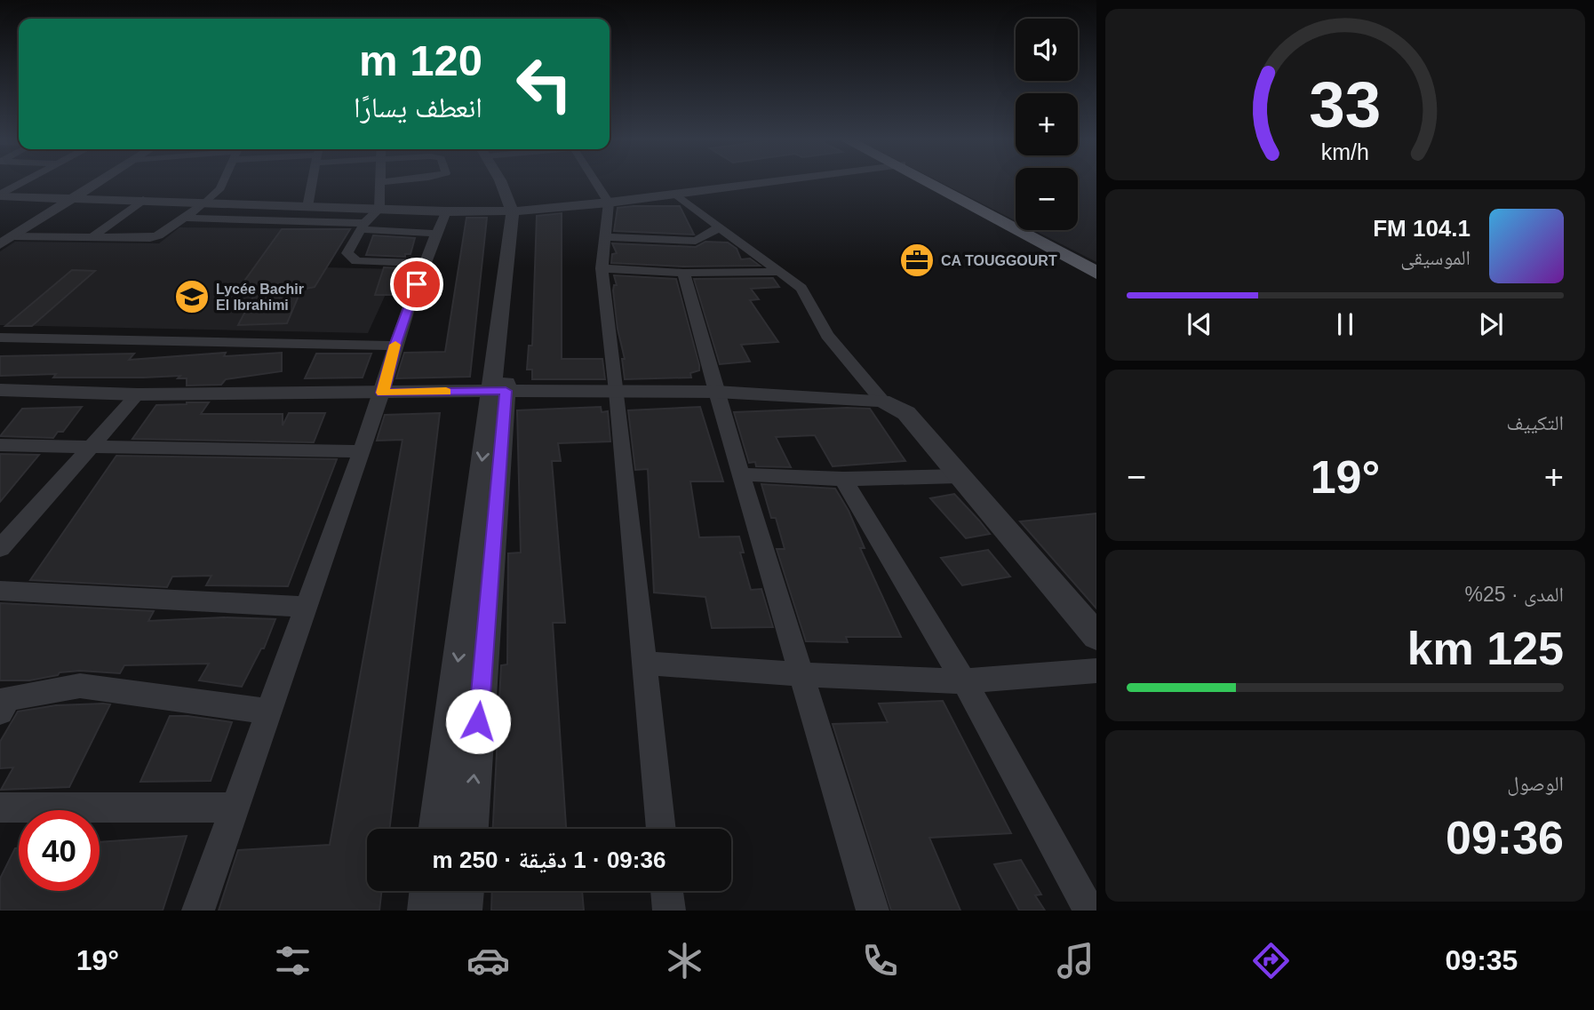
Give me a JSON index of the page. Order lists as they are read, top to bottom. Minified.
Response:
{"places":{"office":["CA TOUGGOURT"],"school or university":["Lycée Bachir El Ibrahimi"]},"page":{"map_buttons":["+","−"],"turn":["120 m","انعطف يسارًا"],"song":["104.1 FM","الموسيقى"],"tile":["التكييف",["المدى · 25%","125 km"],["الوصول","09:36"]],"heat":["−","19°","+"],"limit":"40","trip":"09:36 · 1 دقيقة · 250 m","tabs":["09:35","19°"],"gauge":["33","km/h"]}}
